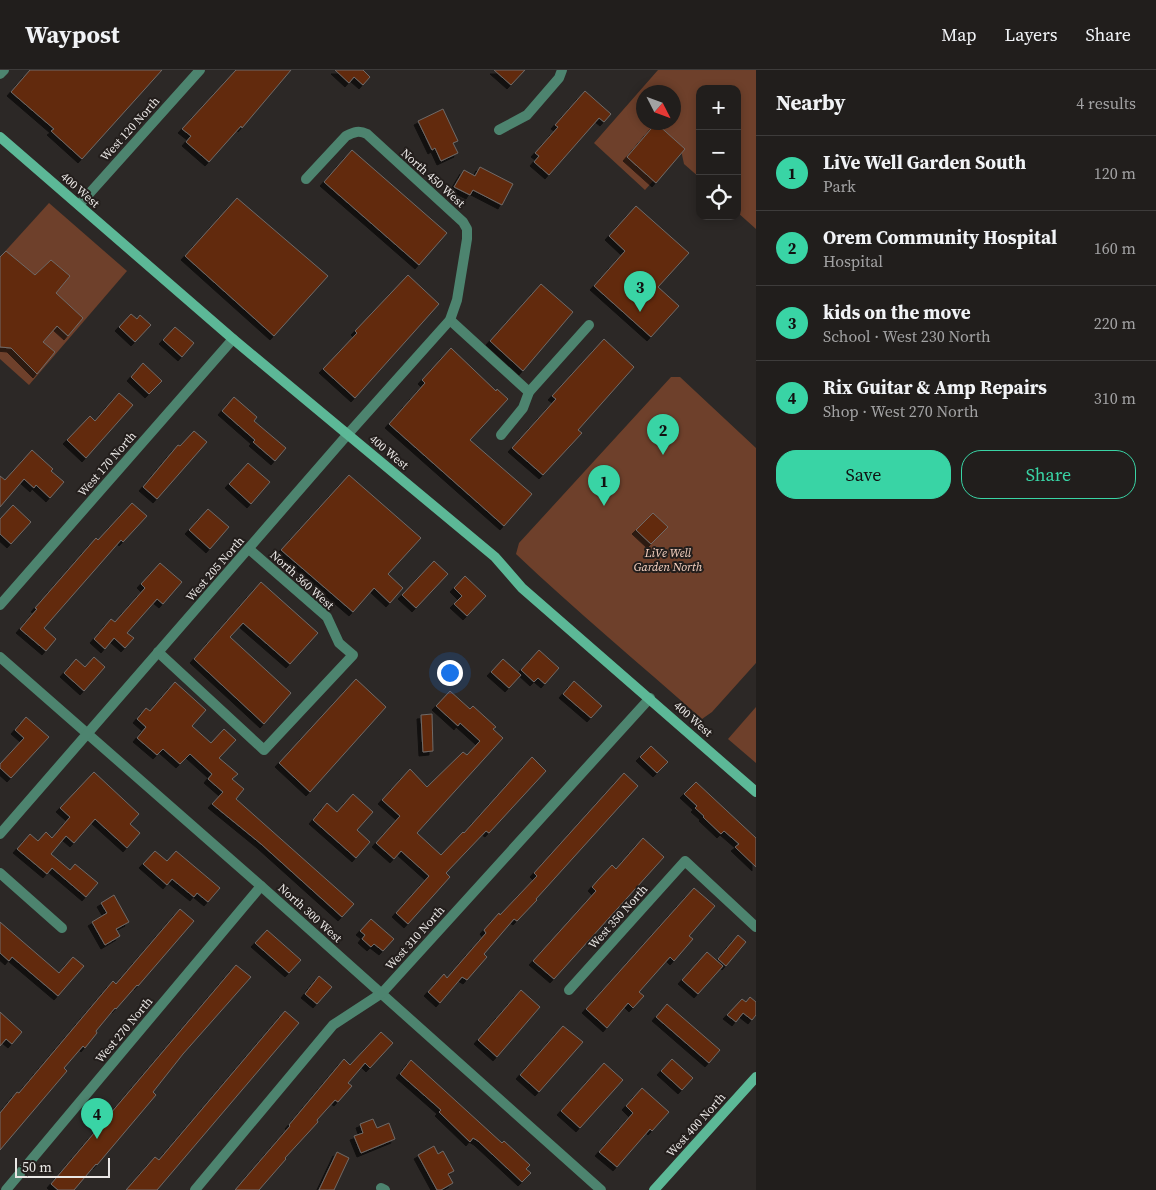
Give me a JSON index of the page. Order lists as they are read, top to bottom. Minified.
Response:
{"streets":{"main road":["400 West","West 400 North"],"street":["West 120 North","North 450 West","West 170 North","West 205 North","North 360 West","North 300 West","West 350 North","West 310 North","West 270 North"]},"crossings":[["West 120 North","400 West"],["North 450 West","West 205 North"],["400 West","West 170 North"],["400 West","West 205 North"],["400 West","West 310 North"],["West 205 North","North 360 West"],["West 205 North","North 300 West"],["North 300 West","West 310 North"],["North 300 West","West 270 North"]],"parks":["LiVe Well Garden North"],"scale_bar":"50 m","north":"bottom right","page":{"header":"Waypost","nav":["Map","Layers","Share"],"heading":["Nearby","4 results"],"map_buttons":["+","−"],"list":[{"mark":"1","name":"LiVe Well Garden South","note":"Park","value":"120 m"},{"mark":"2","name":"Orem Community Hospital","note":"Hospital","value":"160 m"},{"mark":"3","name":"kids on the move","note":"School · West 230 North","value":"220 m"},{"mark":"4","name":"Rix Guitar & Amp Repairs","note":"Shop · West 270 North","value":"310 m"}],"pins":["3","2","1","4"],"buttons":["Save","Share"],"scale":"50 m"}}
